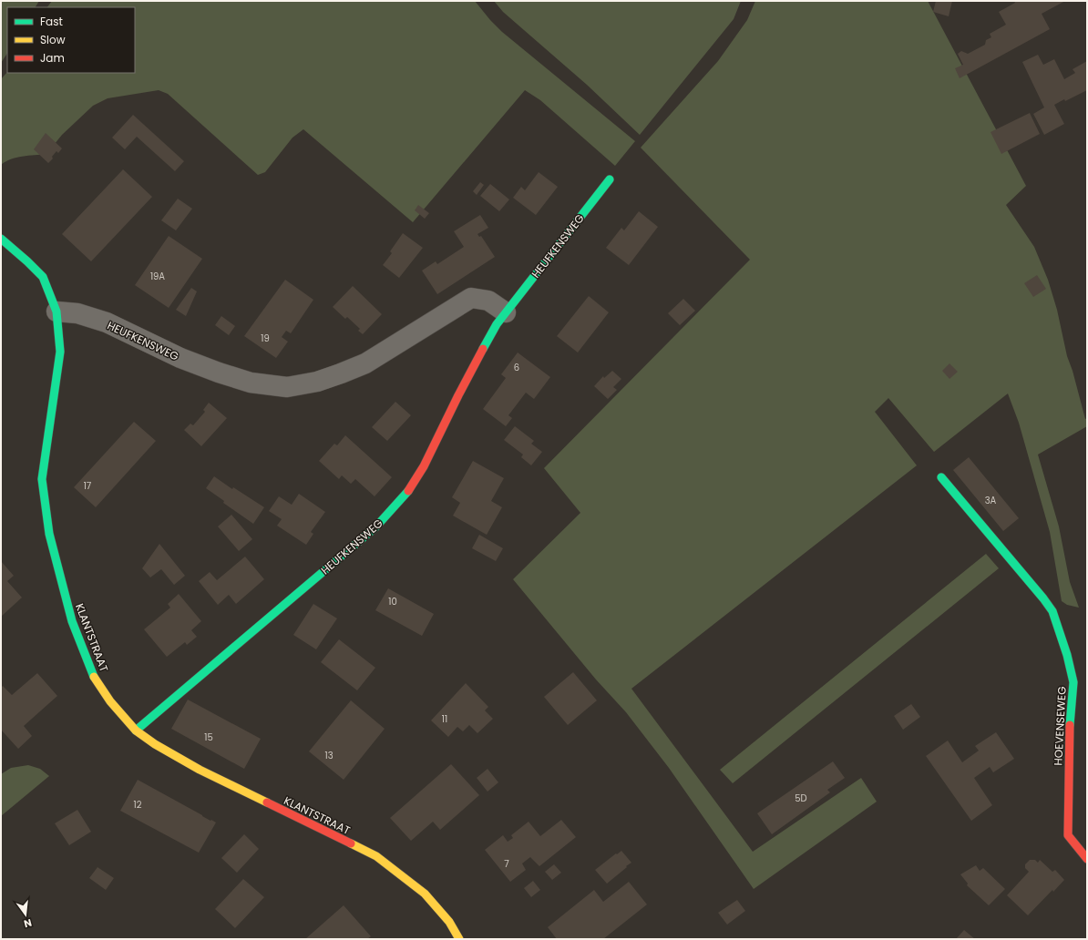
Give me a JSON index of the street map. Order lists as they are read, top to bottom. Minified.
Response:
{"streets":{"street":["HEUFKENSWEG","KLANTSTRAAT","HOEVENSEWEG"]},"crossings":[["HEUFKENSWEG","KLANTSTRAAT"]],"house_numbers":["19A","19","6","17","3A","10","11","15","13","5D","12","7"],"legend":["Fast","Slow","Jam"],"north":"bottom"}
